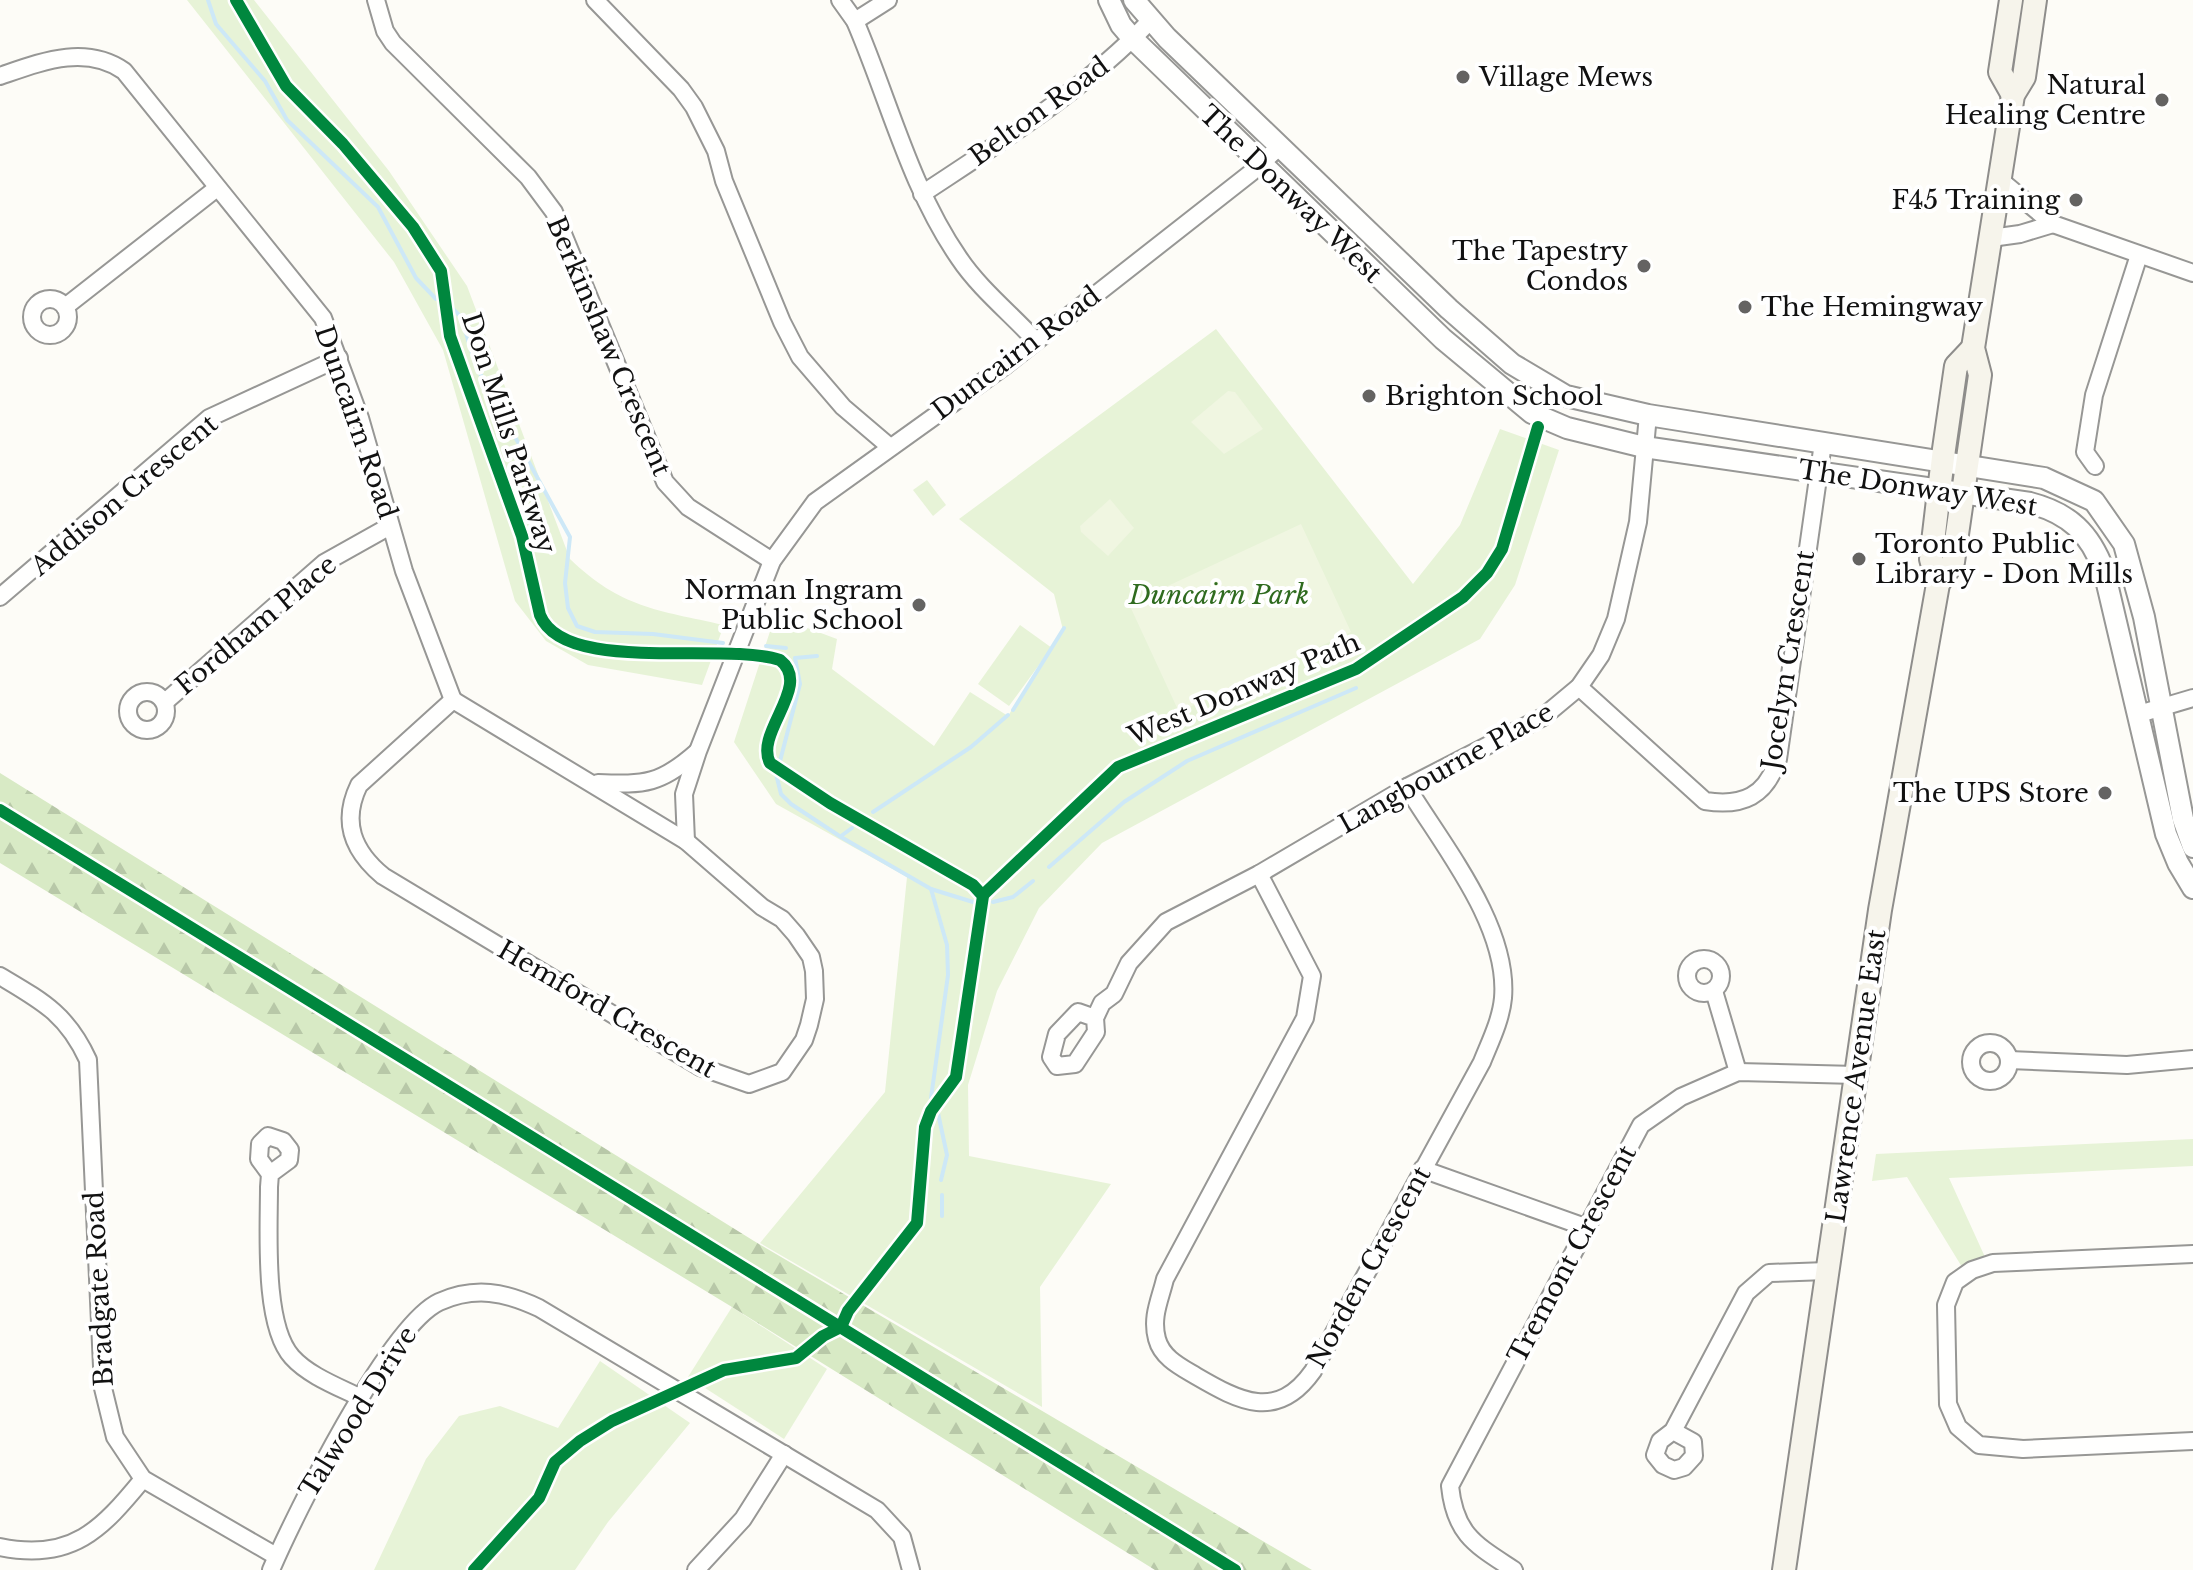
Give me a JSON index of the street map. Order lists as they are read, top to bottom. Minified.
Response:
{"streets":{"main road":["Lawrence Avenue East"],"street":["Belton Road","The Donway West","Berkinshaw Crescent","Duncairn Road","Addison Crescent","Fordham Place","Jocelyn Crescent","Langbourne Place","Hemford Crescent","Tremont Crescent","Norden Crescent","Bradgate Road","Talwood Drive"],"cycle path":["Don Mills Parkway","West Donway Path"]},"crossings":[["Belton Road","The Donway West"],["The Donway West","Duncairn Road"],["The Donway West","Jocelyn Crescent"],["The Donway West","Langbourne Place"],["The Donway West","Lawrence Avenue East"],["Berkinshaw Crescent","Duncairn Road"],["Duncairn Road","Addison Crescent"],["Duncairn Road","Fordham Place"],["Duncairn Road","Hemford Crescent"],["Jocelyn Crescent","Langbourne Place"],["Langbourne Place","Norden Crescent"],["Lawrence Avenue East","Tremont Crescent"],["Bradgate Road","Talwood Drive"]],"parks":["Duncairn Park"],"places":["Village Mews","Natural Healing Centre","F45 Training","The Tapestry Condos","The Hemingway","Brighton School","Toronto Public Library - Don Mills","Norman Ingram Public School","The UPS Store"]}
